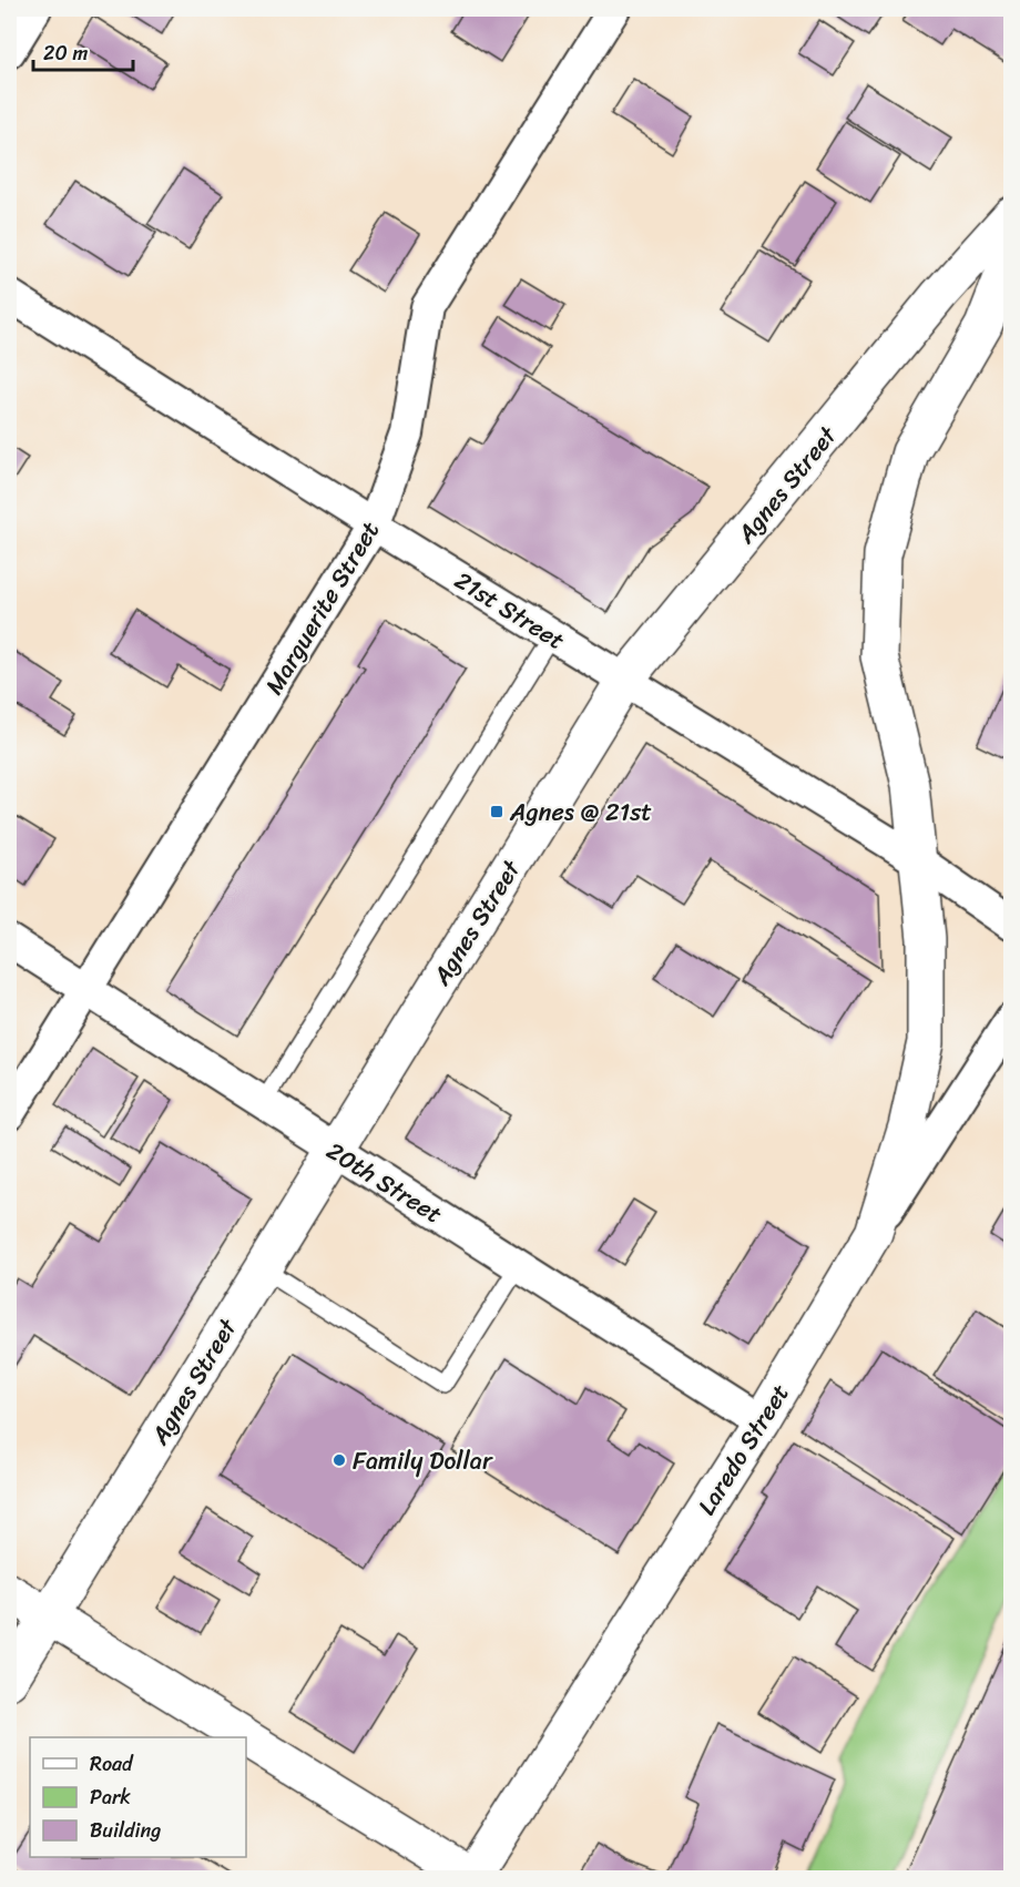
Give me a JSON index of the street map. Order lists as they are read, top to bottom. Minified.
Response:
{"streets":{"main road":["Agnes Street","Laredo Street"],"street":["Marguerite Street","21st Street","20th Street"]},"crossings":[["Agnes Street","21st Street"],["Agnes Street","20th Street"],["Marguerite Street","21st Street"],["Marguerite Street","20th Street"],["20th Street","Laredo Street"]],"places":{"transit":["Agnes @ 21st"],"other":["Family Dollar"]},"legend":["Road","Park","Building"],"scale_bar":"20 m"}
